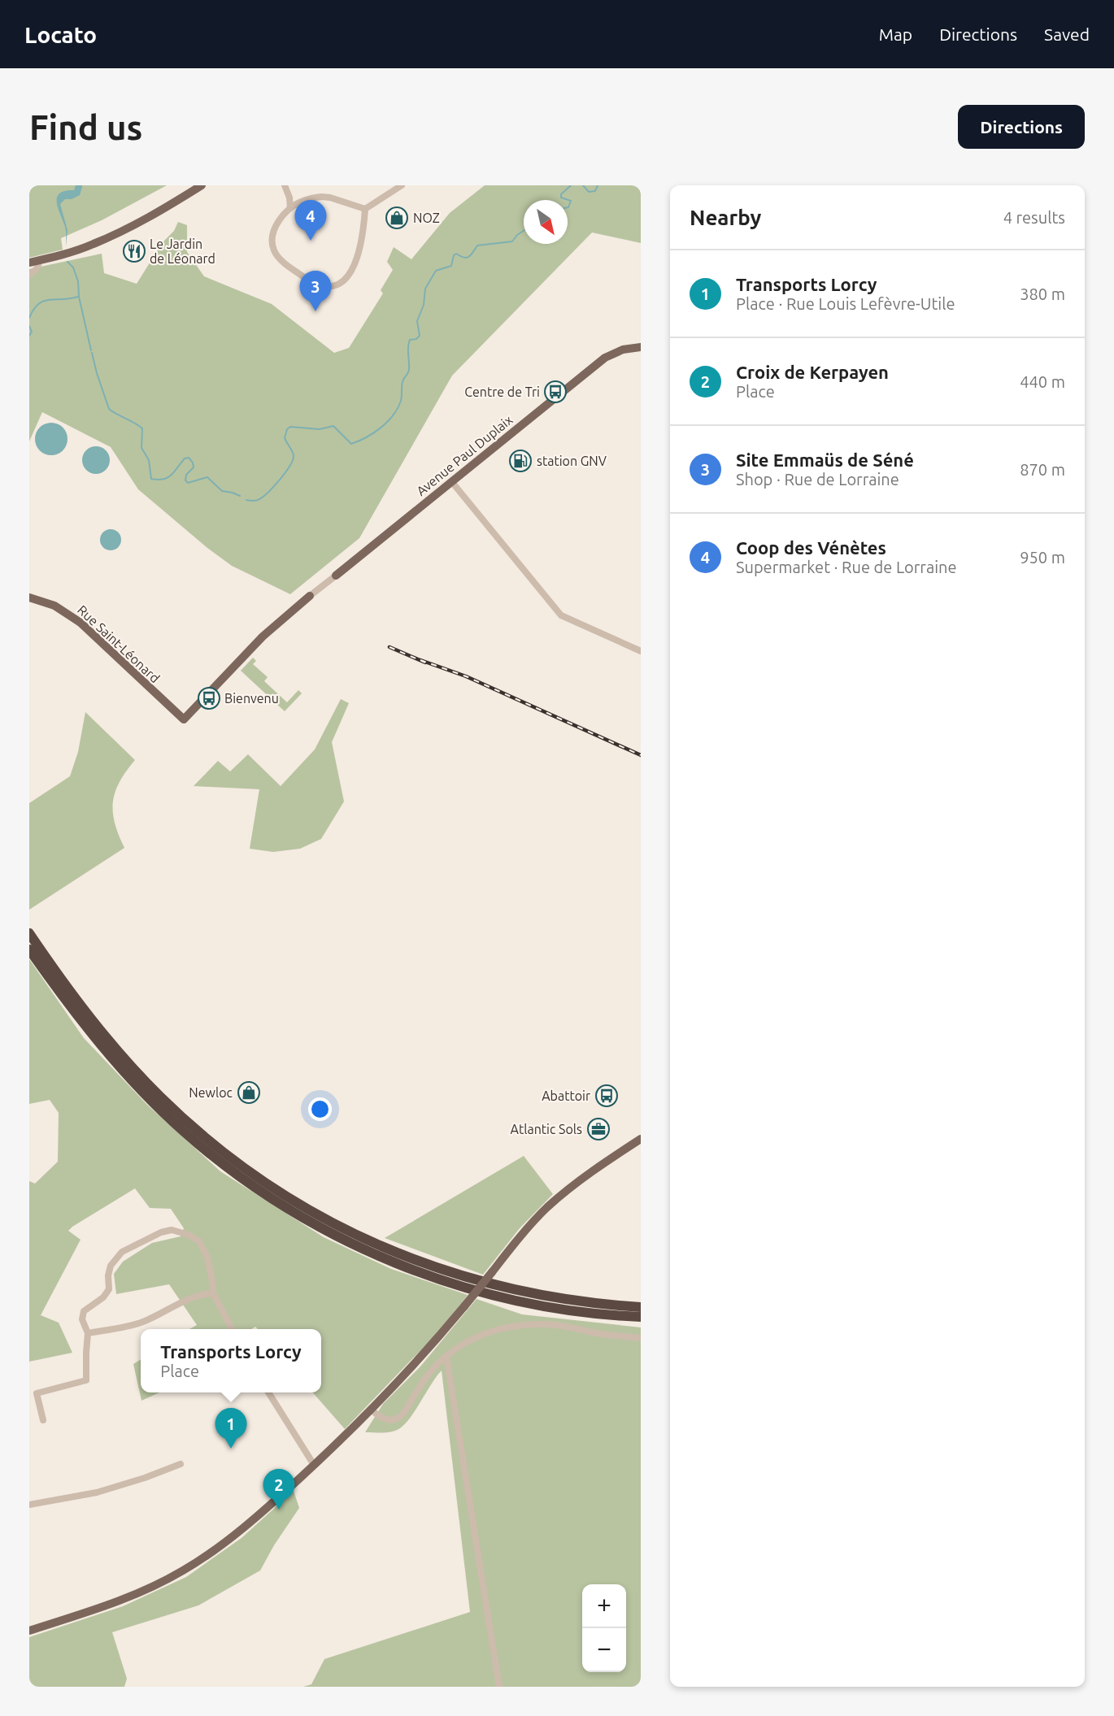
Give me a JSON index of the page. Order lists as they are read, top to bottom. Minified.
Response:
{"streets":{"main road":["Avenue Paul Duplaix","Rue Saint-Léonard"]},"crossings":[["Avenue Paul Duplaix","Rue Saint-Léonard"]],"places":{"shop":["NOZ","Newloc"],"restaurant":["Le Jardin de Léonard"],"bus stop":["Centre de Tri","Bienvenu","Abattoir"],"fuel station":["station GNV"],"office":["Atlantic Sols"]},"north":"bottom right","page":{"header":"Locato","nav":["Map","Directions","Saved"],"buttons":"Directions","title":"Find us","heading":["Nearby","4 results"],"pins":["4","3","1","2"],"list":[{"mark":"1","name":"Transports Lorcy","note":"Place · Rue Louis Lefèvre-Utile","value":"380 m"},{"mark":"2","name":"Croix de Kerpayen","note":"Place","value":"440 m"},{"mark":"3","name":"Site Emmaüs de Séné","note":"Shop · Rue de Lorraine","value":"870 m"},{"mark":"4","name":"Coop des Vénètes","note":"Supermarket · Rue de Lorraine","value":"950 m"}],"popup":["Transports Lorcy","Place"],"map_buttons":["+","−"]}}
